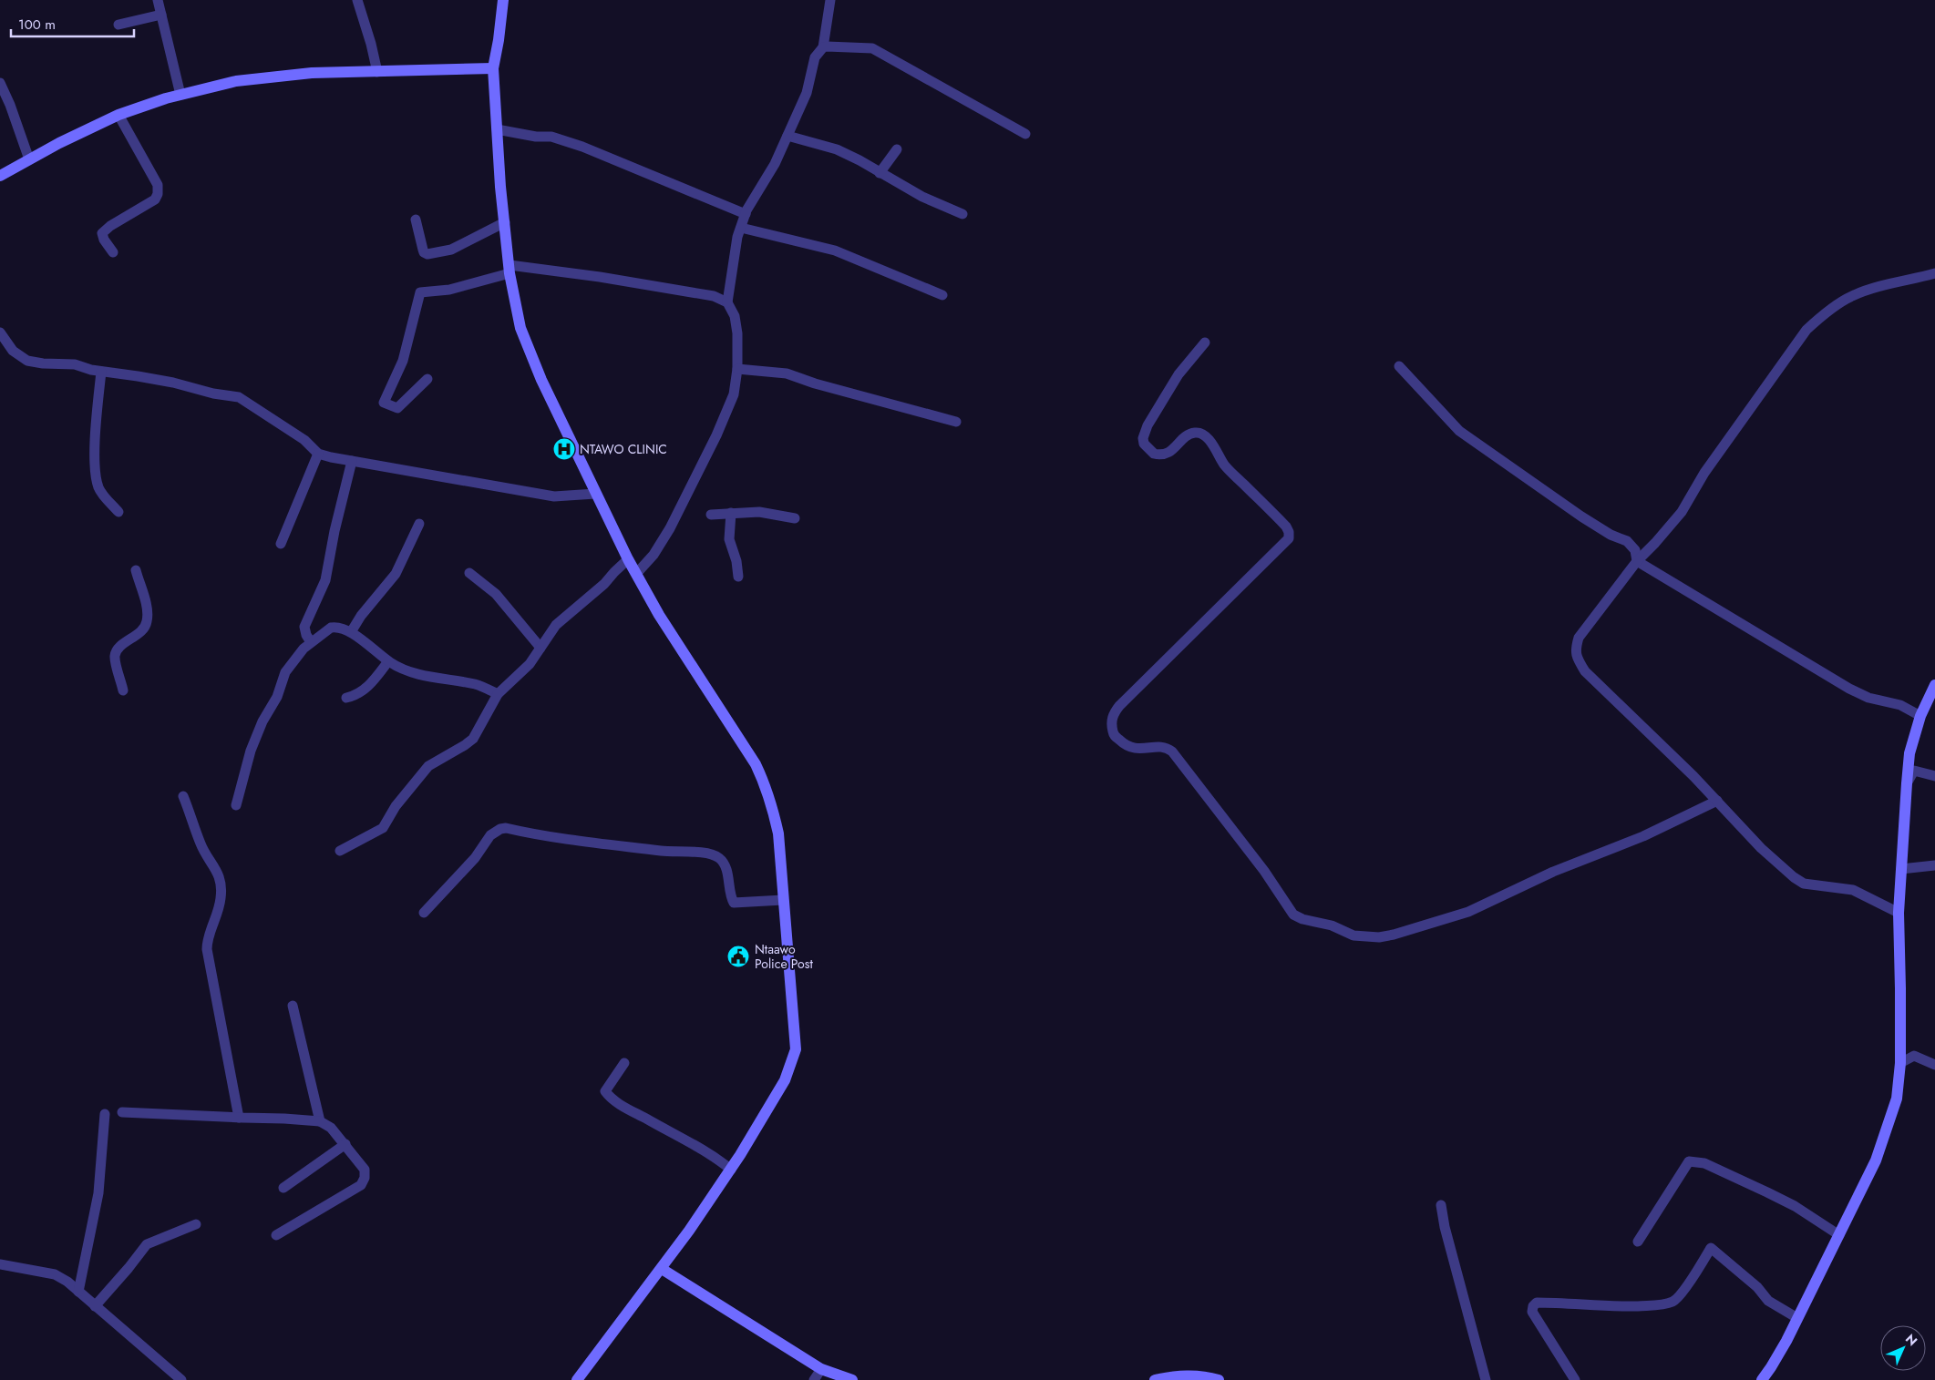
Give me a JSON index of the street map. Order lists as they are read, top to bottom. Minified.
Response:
{"places":{"hospital":["NTAWO CLINIC"],"public building":["Ntaawo Police Post"]},"scale_bar":"100 m","north":"top right"}
